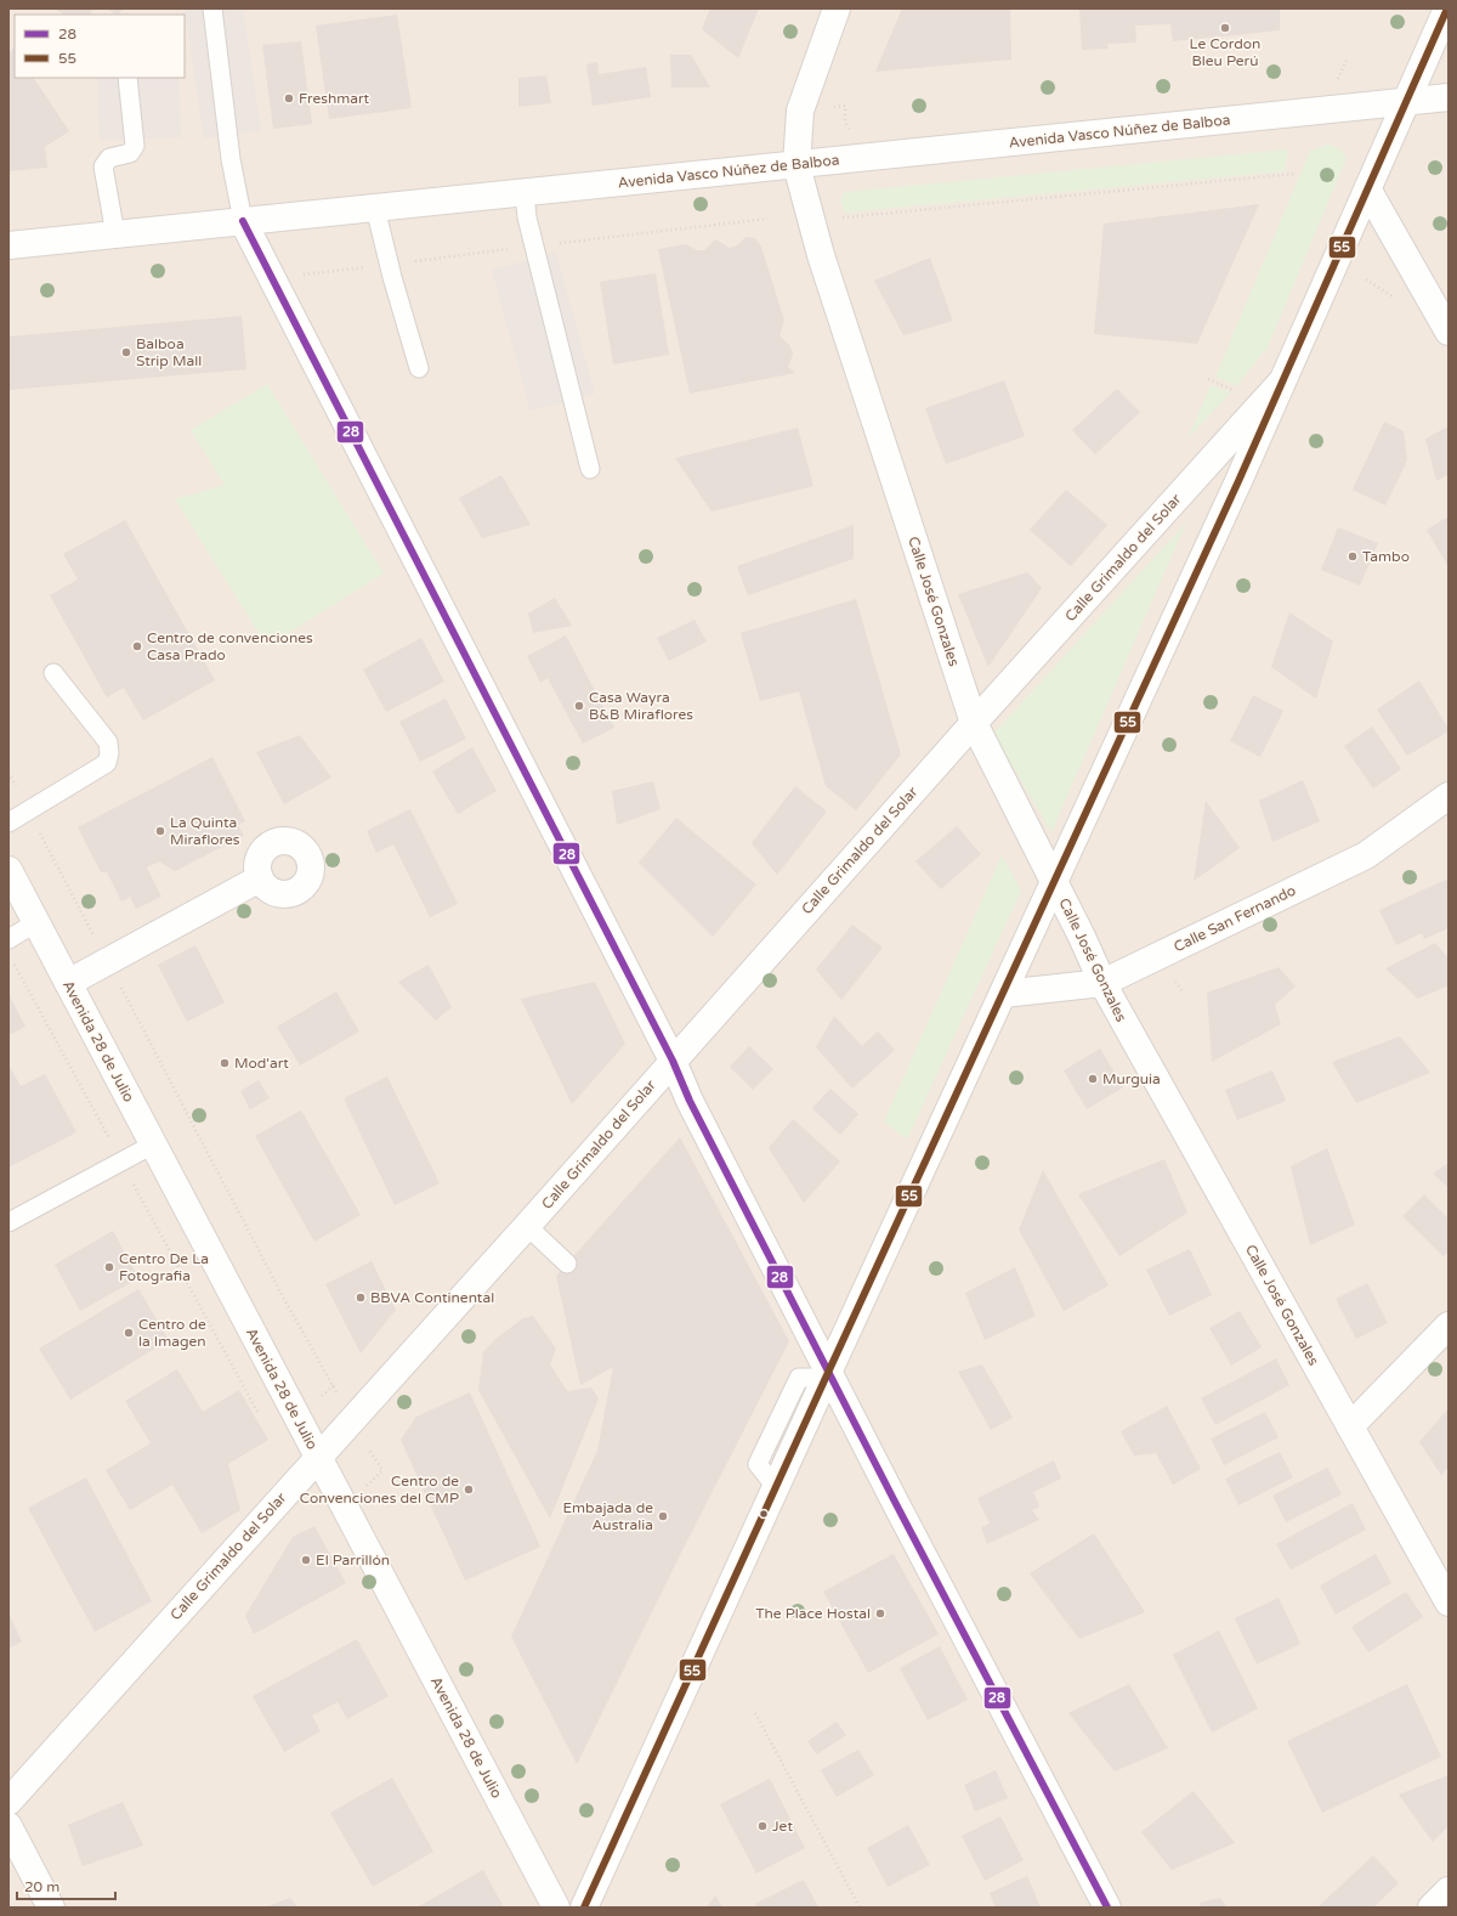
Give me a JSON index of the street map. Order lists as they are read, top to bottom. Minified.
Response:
{"streets":{"street":["Avenida Vasco Núñez de Balboa","Calle Grimaldo del Solar","Calle José Gonzales","Calle San Fernando","Avenida 28 de Julio"]},"crossings":[["Avenida Vasco Núñez de Balboa","Calle José Gonzales"],["Calle Grimaldo del Solar","Calle José Gonzales"],["Calle Grimaldo del Solar","Avenida 28 de Julio"],["Calle José Gonzales","Calle San Fernando"]],"places":["Le Cordon Bleu Perú","Freshmart","Balboa Strip Mall","Tambo","Centro de convenciones Casa Prado","Casa Wayra B&B Miraflores","La Quinta Miraflores","Mod'art","Murguia","Centro De La Fotografia","BBVA Continental","Centro de la Imagen","Centro de Convenciones del CMP","Embajada de Australia","El Parrillón","The Place Hostal","Jet"],"lines":["transit line 55","transit line 28"],"legend":["28","55"],"scale_bar":"20 m"}
